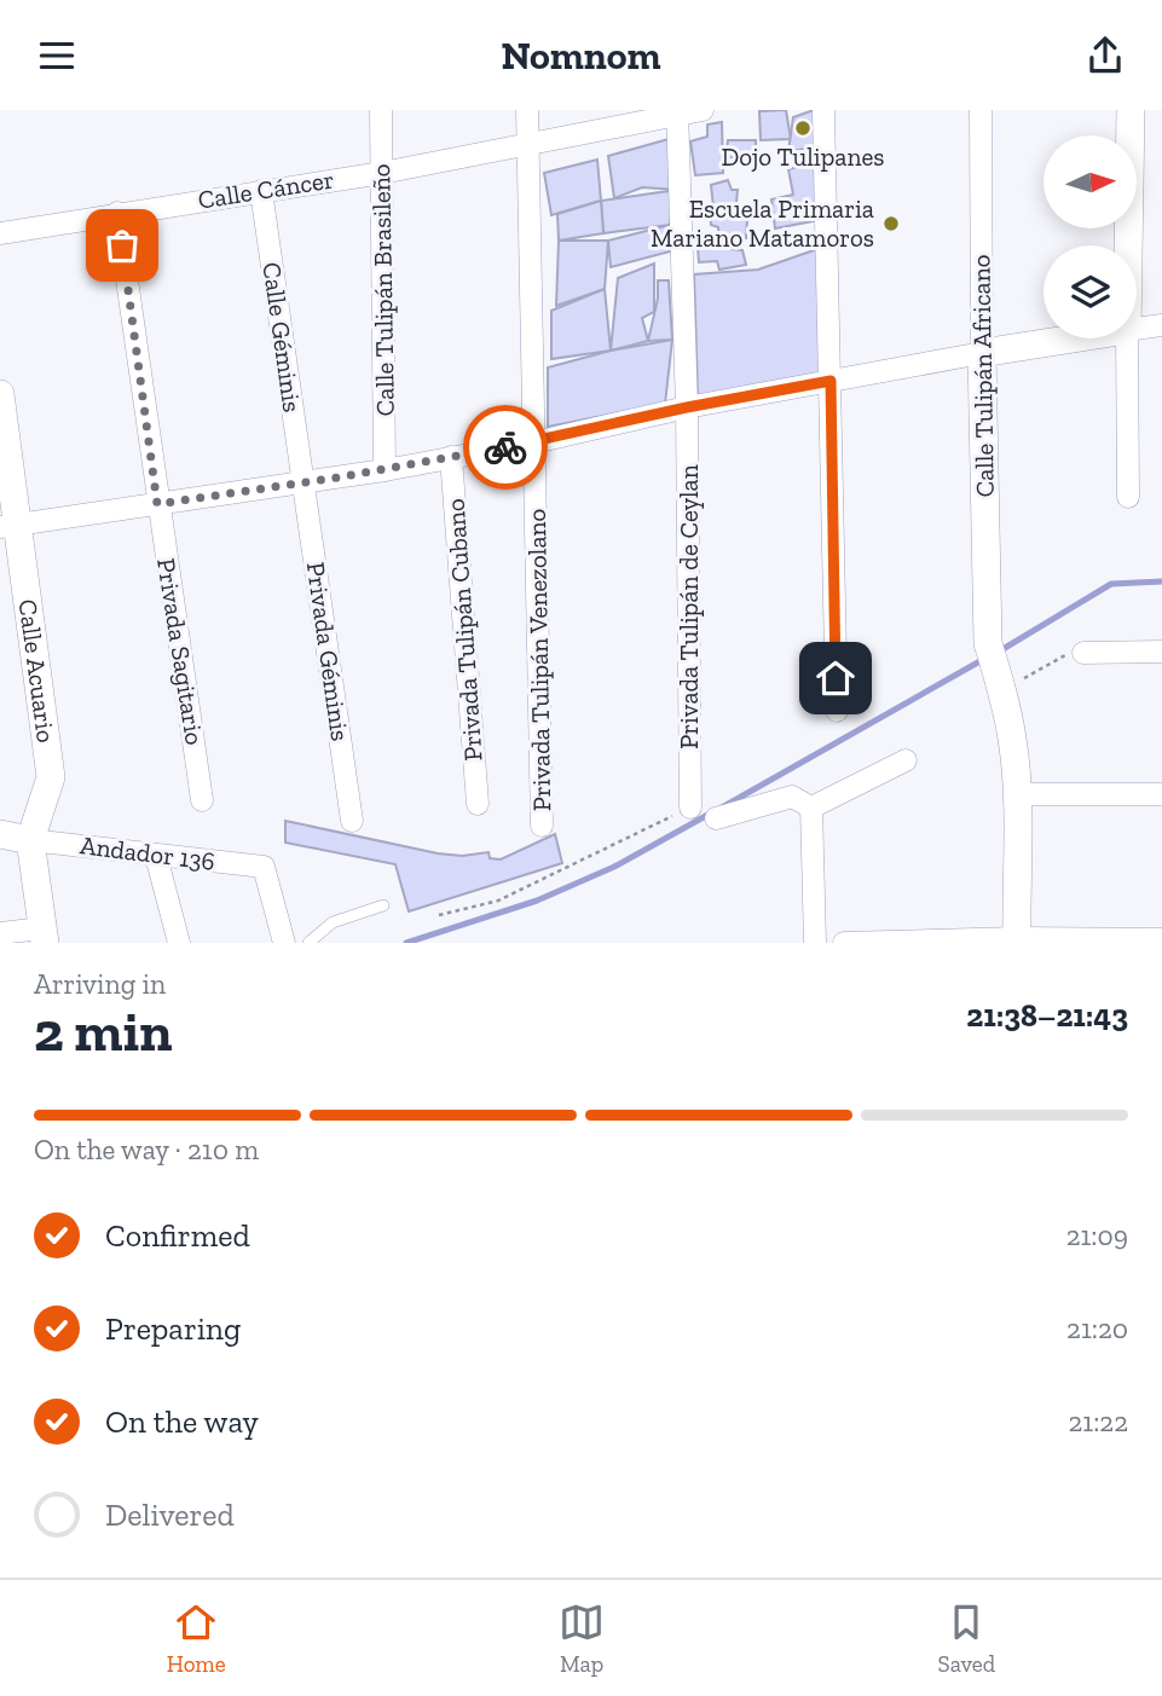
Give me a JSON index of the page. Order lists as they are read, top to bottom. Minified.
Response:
{"streets":{"street":["Calle Cáncer","Calle Tulipán Brasileño","Calle Géminis","Calle Tulipán Africano","Privada Tulipán de Ceylan","Privada Tulipán Cubano","Privada Sagitario","Privada Géminis","Privada Tulipán Venezolano","Calle Acuario","Andador 136"]},"crossings":[["Calle Cáncer","Calle Tulipán Brasileño"],["Calle Cáncer","Calle Géminis"],["Calle Cáncer","Privada Tulipán de Ceylan"],["Calle Cáncer","Privada Sagitario"],["Calle Cáncer","Privada Tulipán Venezolano"],["Calle Géminis","Privada Géminis"],["Calle Acuario","Andador 136"]],"places":["Dojo Tulipanes","Escuela Primaria Mariano Matamoros"],"north":"right","page":{"header":"Nomnom","heading":["2 min","Arriving in","21:38–21:43"],"bar":"On the way · 210 m","list":[["Confirmed","21:09"],["Preparing","21:20"],["On the way","21:22"],"Delivered"],"tabs":["Home","Map","Saved"]}}
